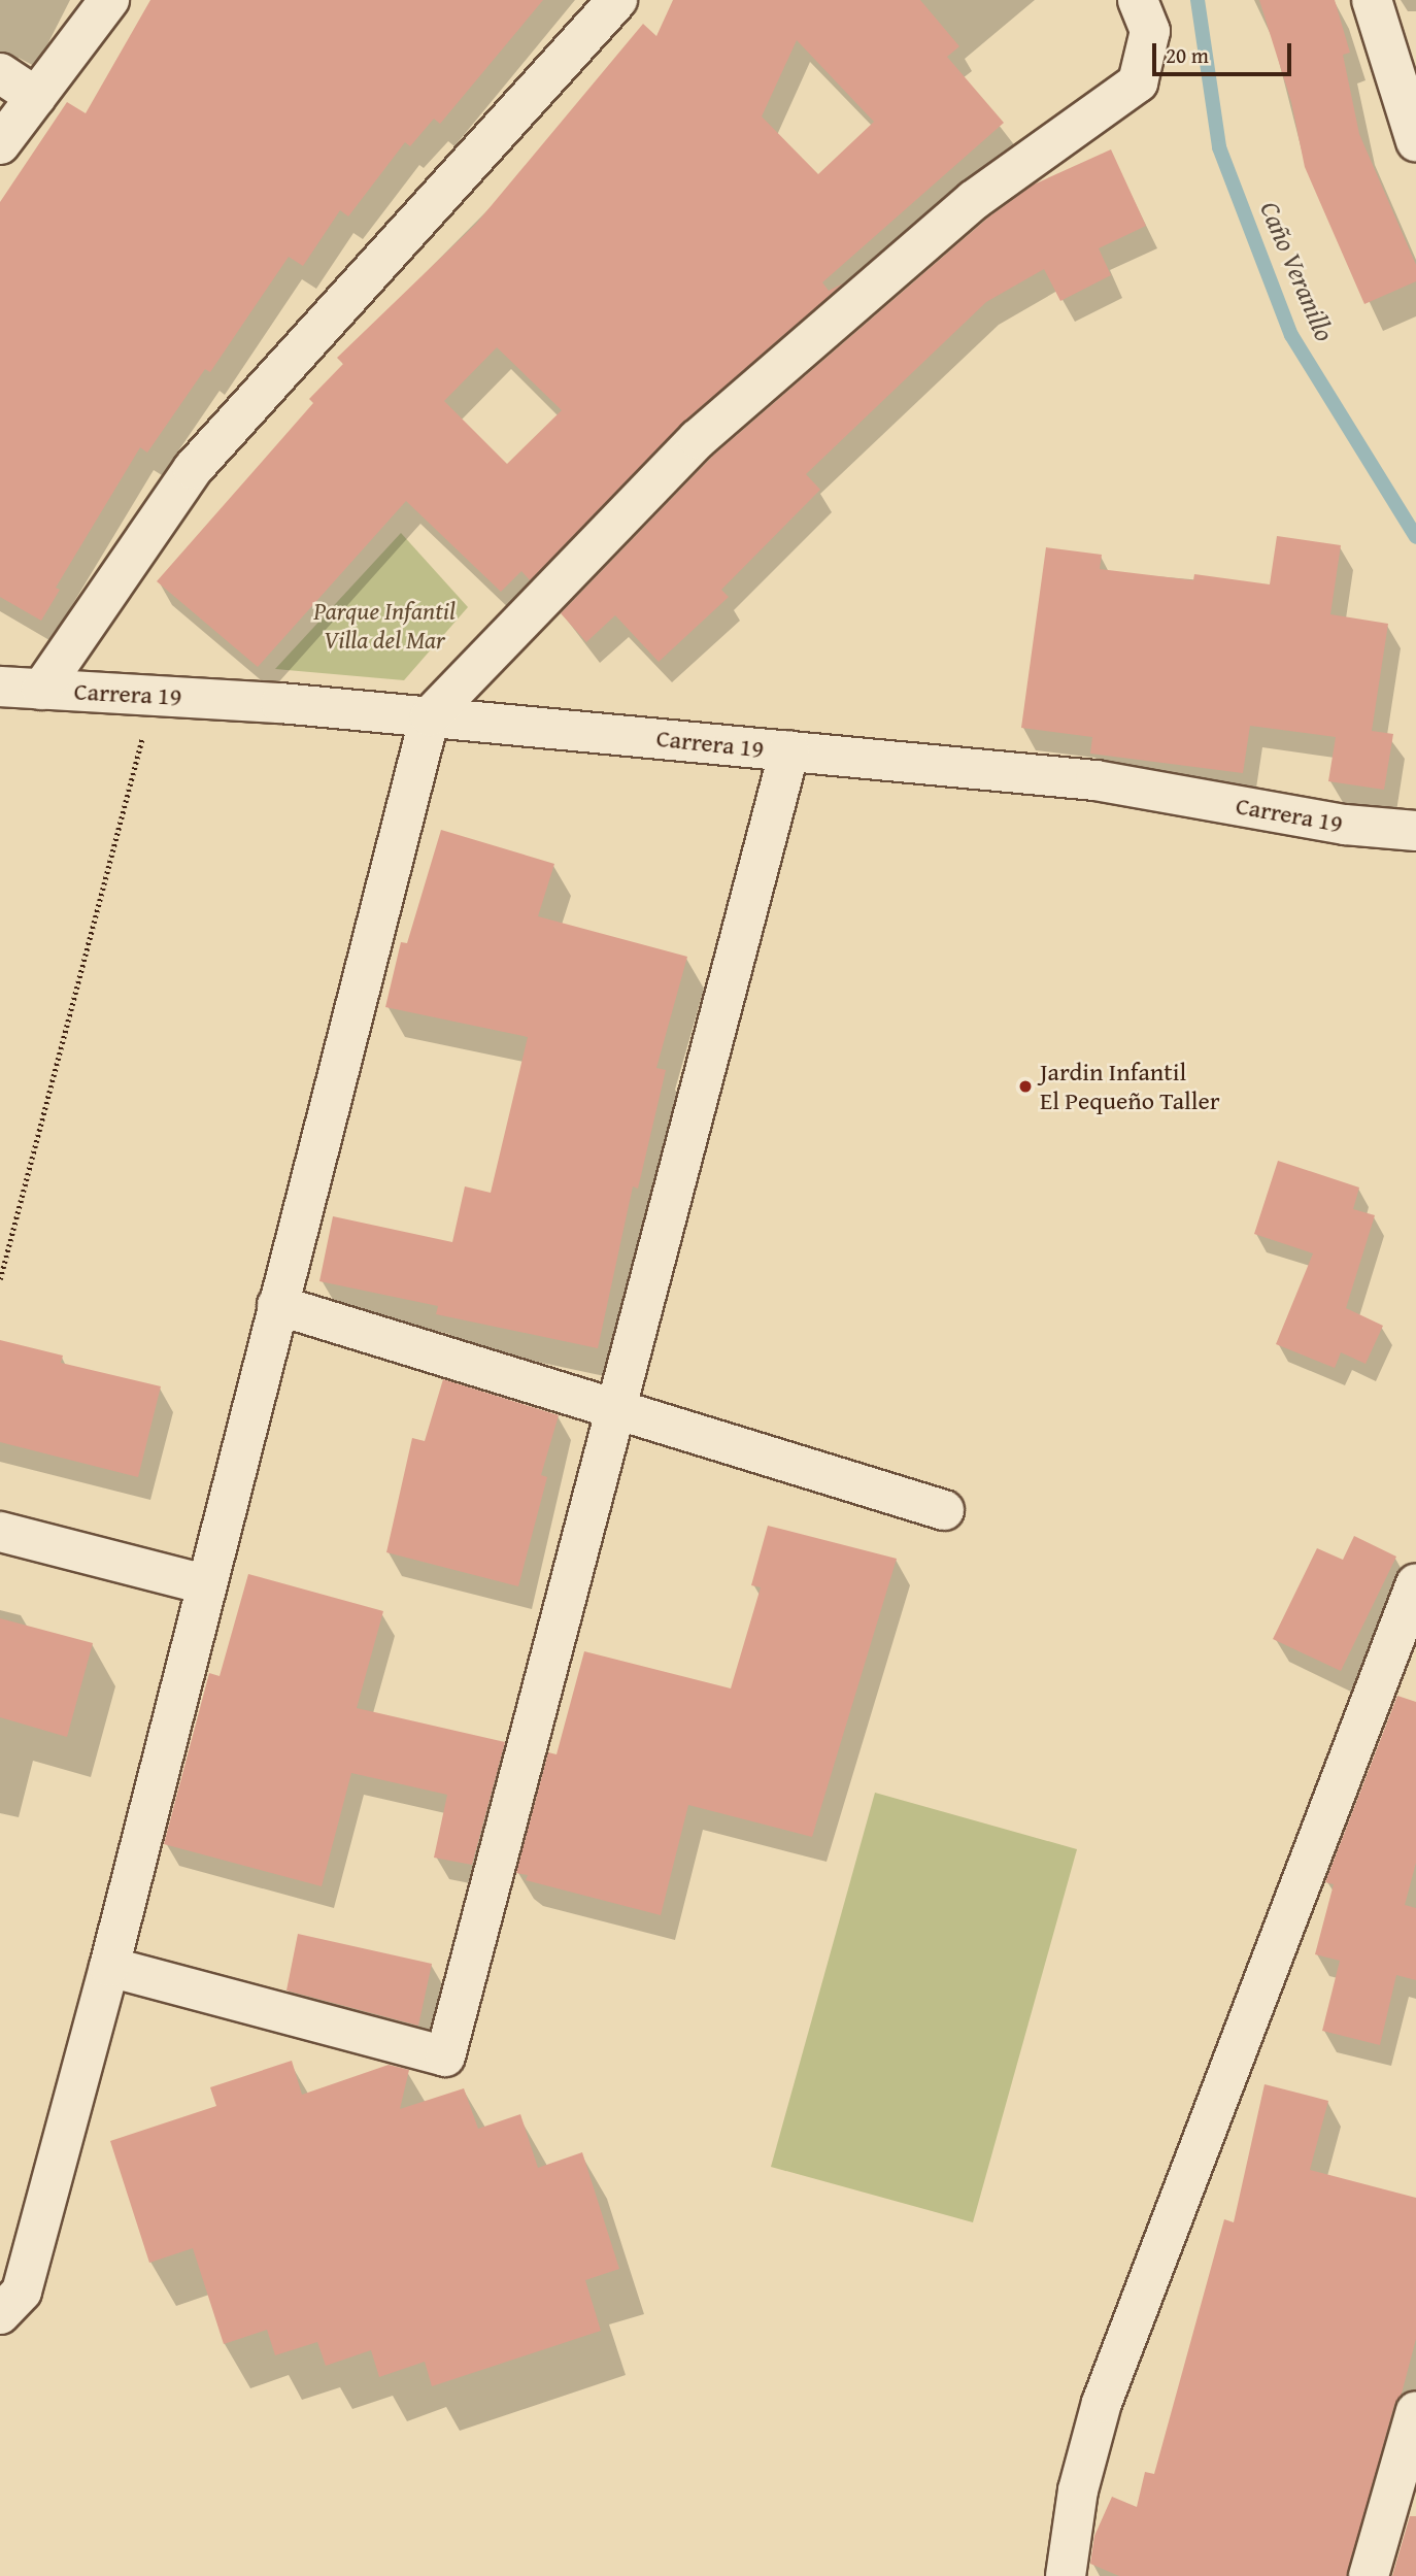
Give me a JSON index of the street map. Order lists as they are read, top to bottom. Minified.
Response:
{"streets":{"street":["Carrera 19"]},"water":["Caño Veranillo"],"parks":["Parque Infantil Villa del Mar"],"places":["Jardin Infantil El Pequeño Taller"],"scale_bar":"20 m"}
